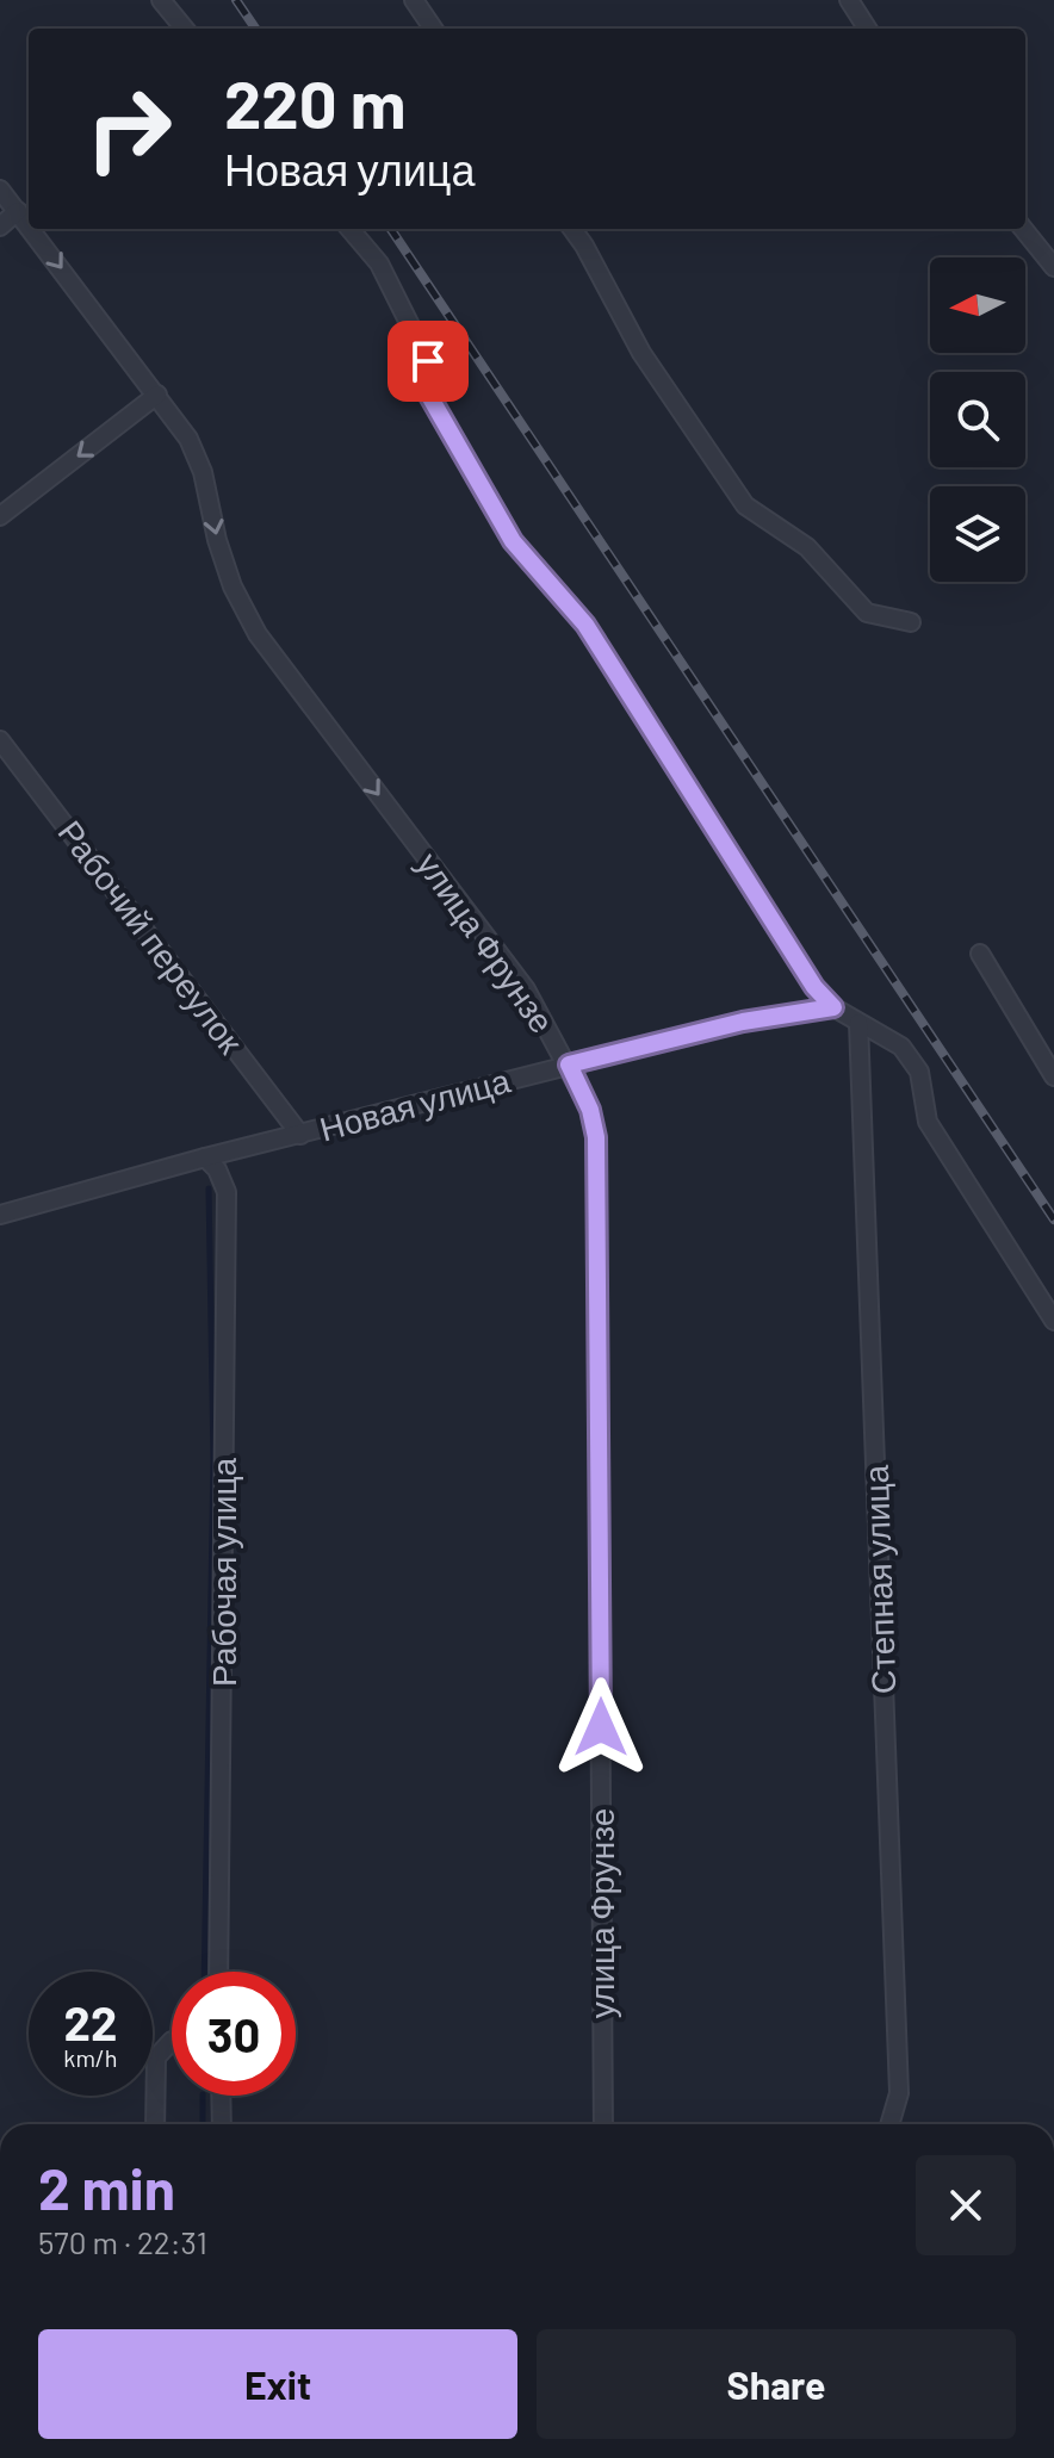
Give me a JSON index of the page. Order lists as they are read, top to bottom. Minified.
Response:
{"streets":{"street":["Рабочий переулок","улица Фрунзе","Новая улица","Рабочая улица","Степная улица"]},"crossings":[["Рабочий переулок","Новая улица"],["улица Фрунзе","Новая улица"],["Новая улица","Рабочая улица"]],"one_way":["улица Фрунзе"],"north":"left","page":{"turn":["220 m","Новая улица"],"speed":"22 km/h","limit":"30","heading":["2 min","570 m · 22:31"],"buttons":["Exit","Share"]}}
